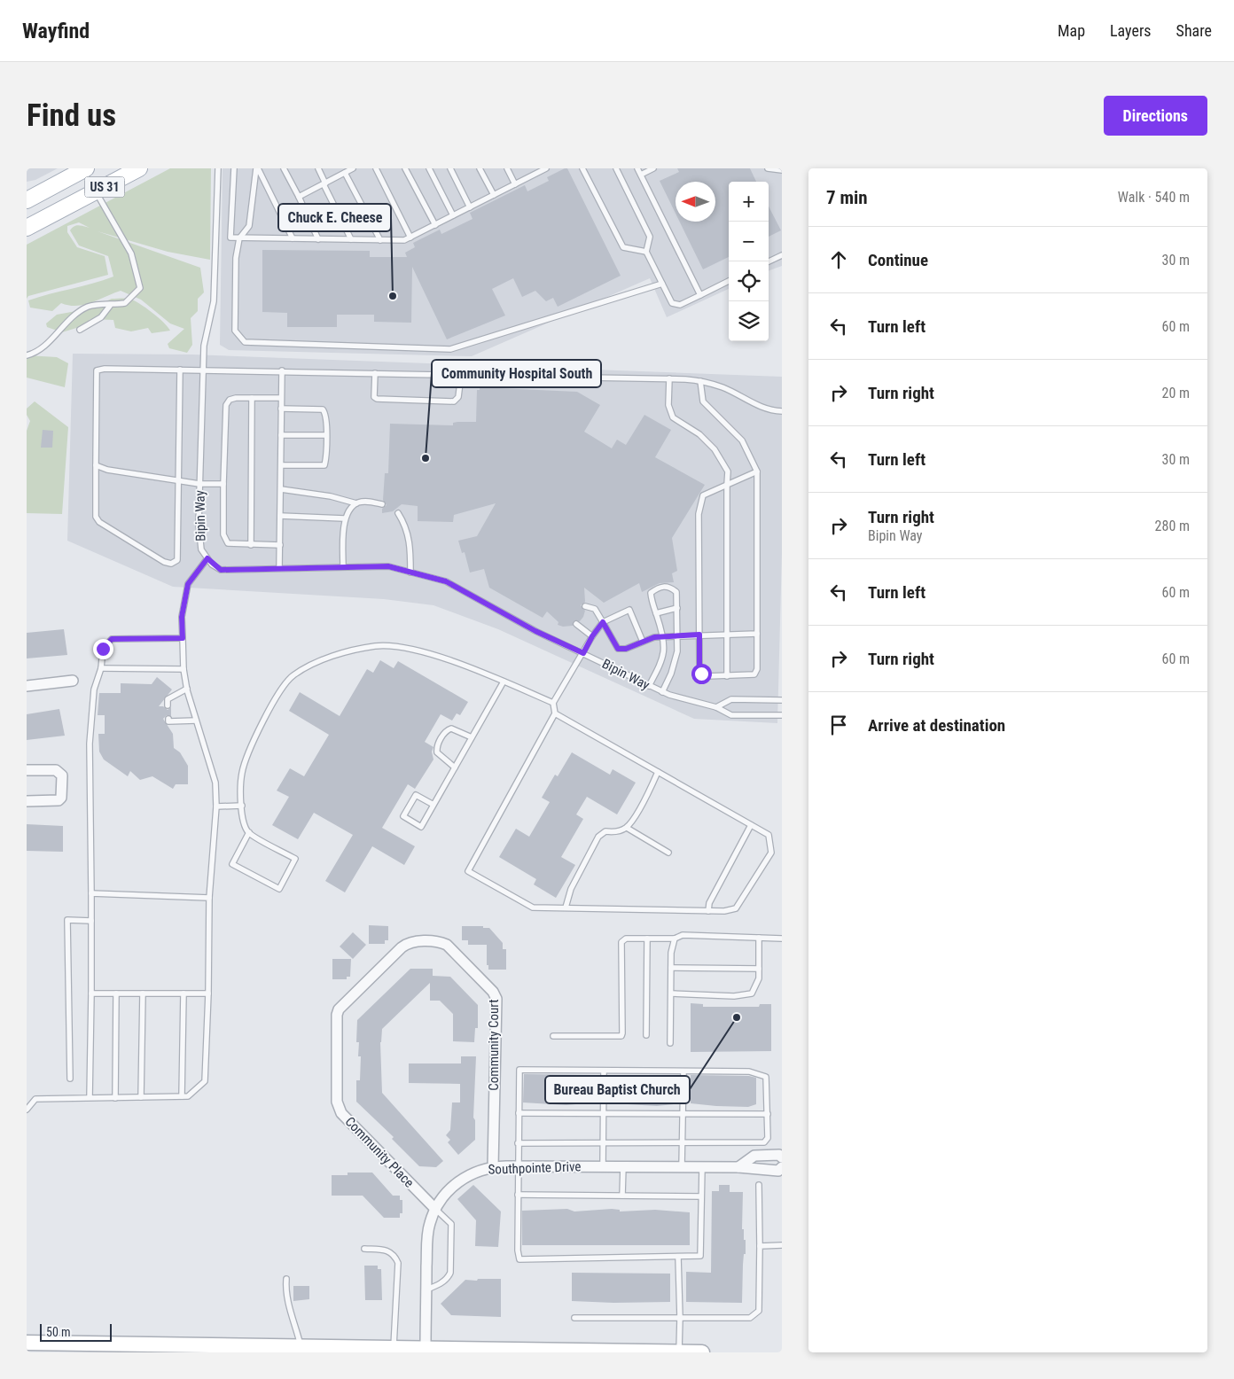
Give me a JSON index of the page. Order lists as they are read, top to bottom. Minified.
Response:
{"streets":{"main road":["US 31"],"street":["Community Court","Community Place","Southpointe Drive"],"lane":["Bipin Way"]},"crossings":[["Community Court","Community Place"],["Community Court","Southpointe Drive"],["Community Place","Southpointe Drive"]],"places":["Chuck E. Cheese","Community Hospital South","Bureau Baptist Church"],"scale_bar":"50 m","north":"left","page":{"header":"Wayfind","nav":["Map","Layers","Share"],"buttons":"Directions","title":"Find us","heading":["7 min","Walk · 540 m"],"map_buttons":["+","−"],"list":[["Continue","30 m"],["Turn left","60 m"],["Turn right","20 m"],["Turn left","30 m"],["Turn right","Bipin Way","280 m"],["Turn left","60 m"],["Turn right","60 m"],"Arrive at destination"],"scale":"50 m"}}
